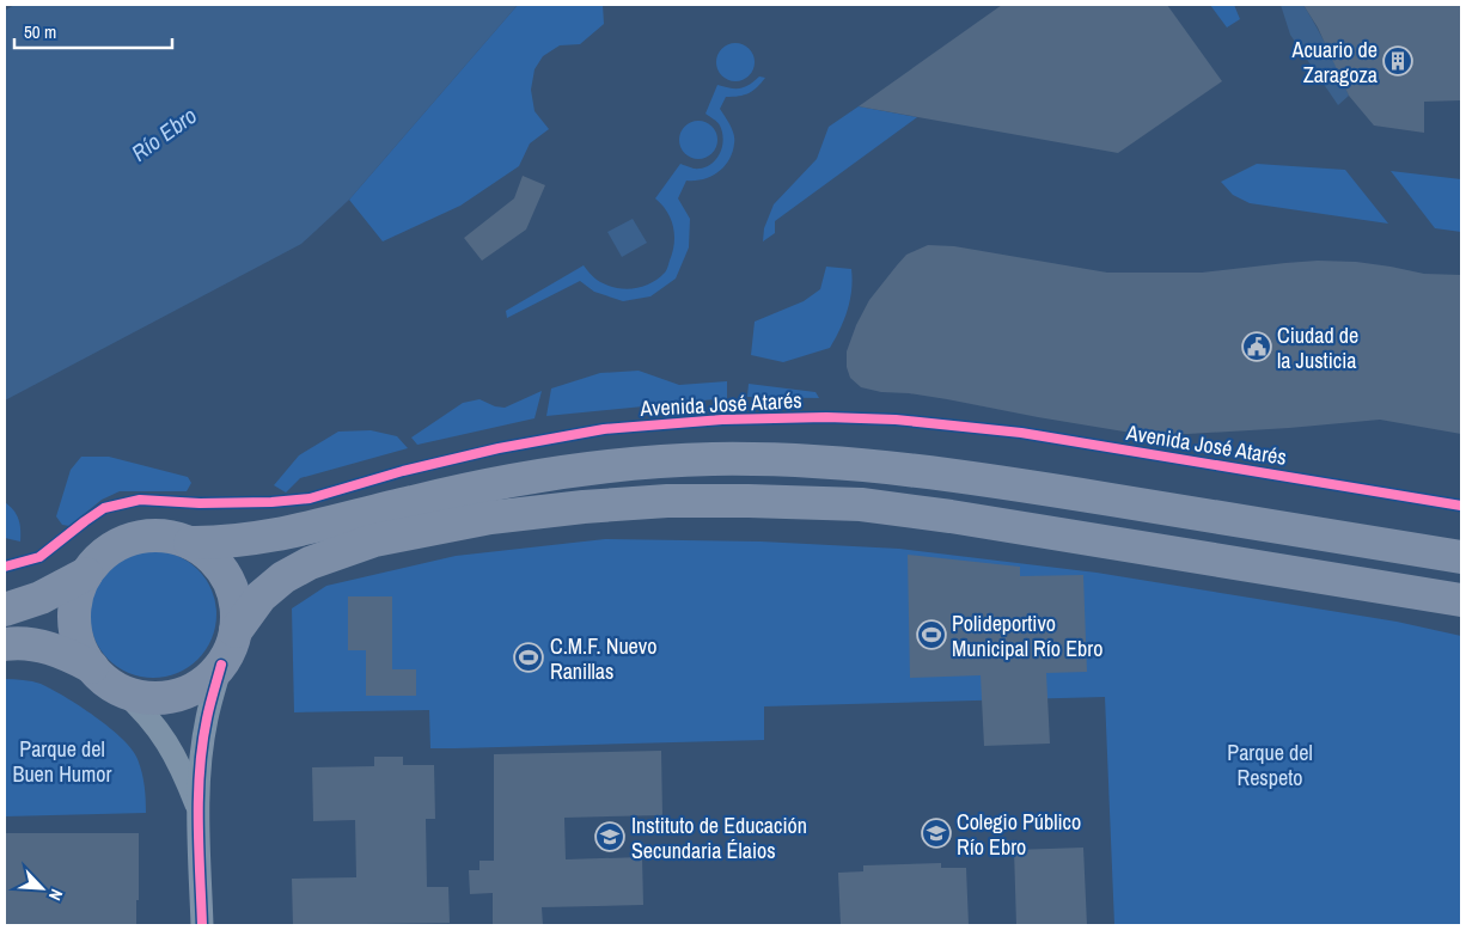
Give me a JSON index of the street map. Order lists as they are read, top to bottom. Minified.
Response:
{"streets":{"cycle path":["Avenida José Atarés"]},"water":["Río Ebro"],"parks":["Parque del Buen Humor","Parque del Respeto"],"places":{"building":["Acuario de Zaragoza"],"public building":["Ciudad de la Justicia"],"sports":["Polideportivo Municipal Río Ebro","C.M.F. Nuevo Ranillas"],"school or university":["Colegio Público Río Ebro","Instituto de Educación Secundaria Élaios"]},"scale_bar":"50 m","north":"bottom right"}
